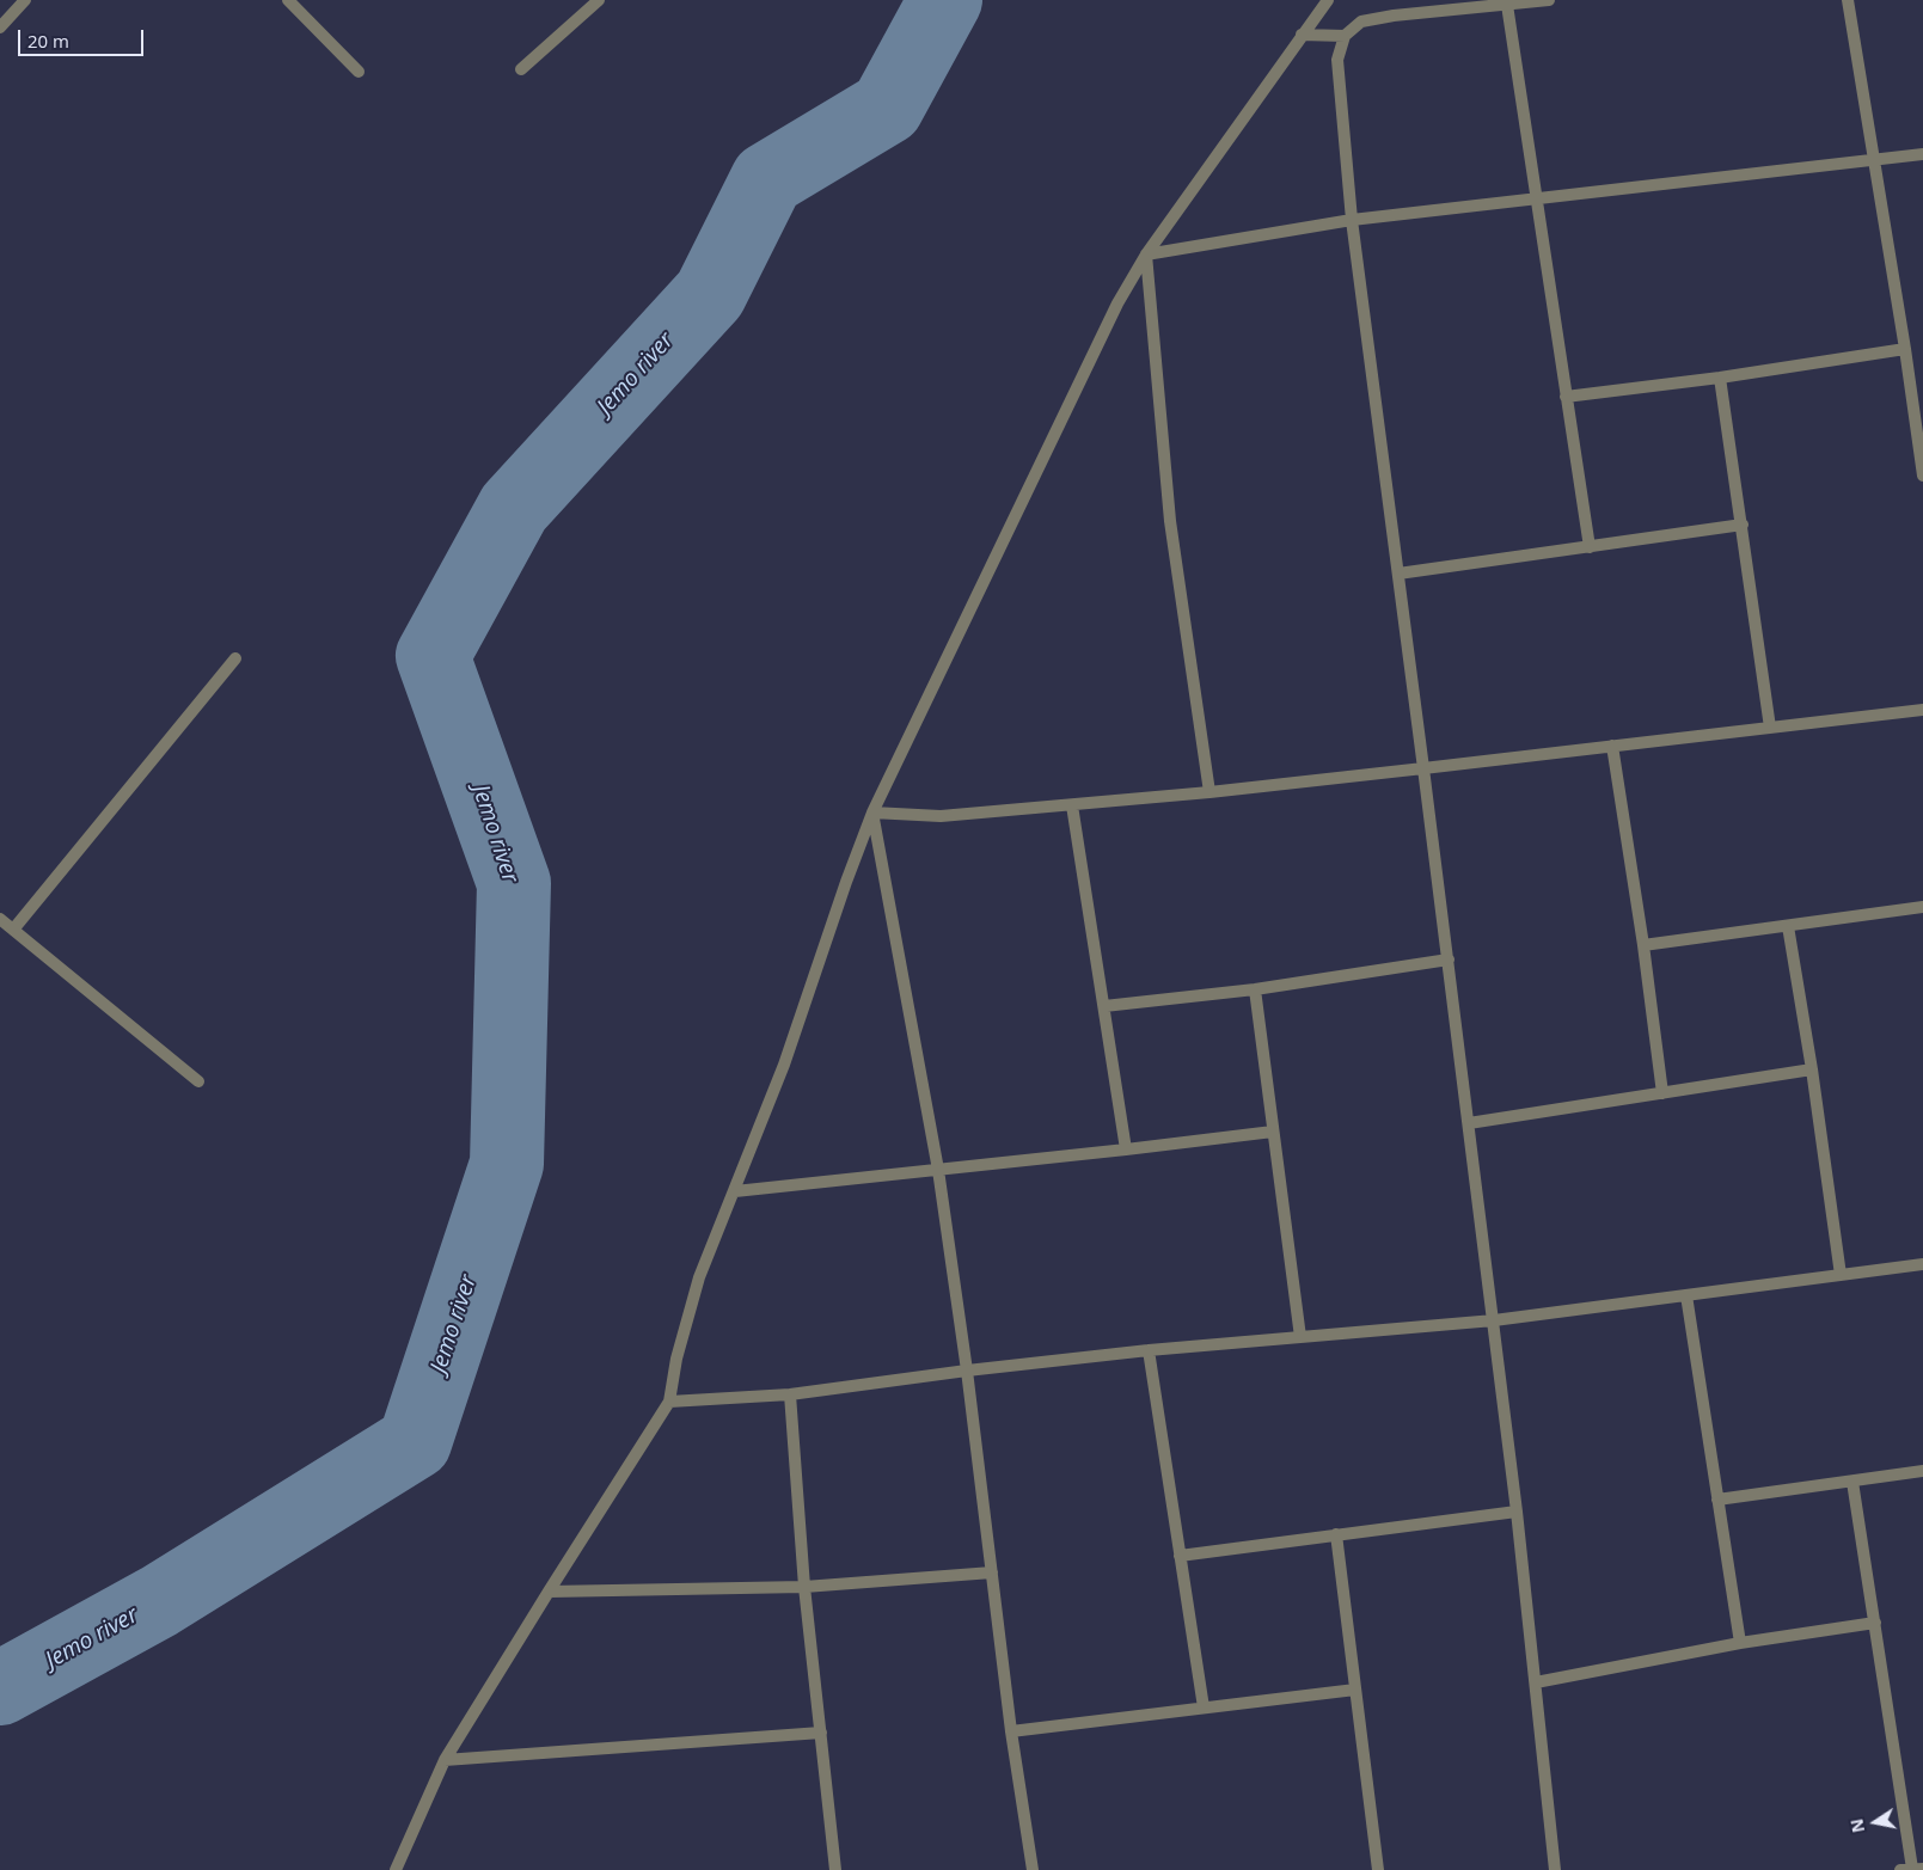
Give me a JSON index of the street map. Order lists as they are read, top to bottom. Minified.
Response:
{"water":["Jemo river"],"scale_bar":"20 m","north":"left"}
